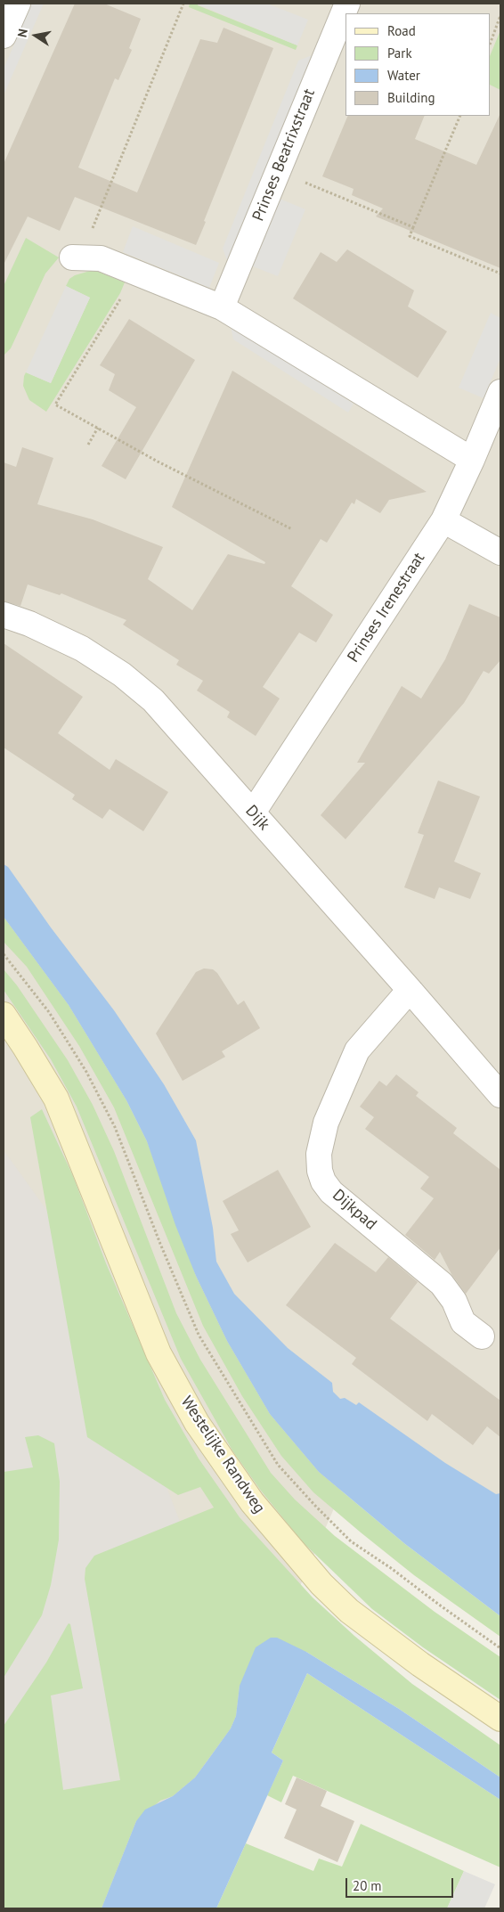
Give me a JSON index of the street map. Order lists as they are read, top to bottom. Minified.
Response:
{"streets":{"street":["Prinses Beatrixstraat","Prinses Irenestraat","Dijk","Dijkpad","Westelijke Randweg"]},"crossings":[["Prinses Irenestraat","Dijk"],["Dijk","Dijkpad"]],"legend":["Road","Park","Water","Building"],"scale_bar":"20 m","north":"left"}
